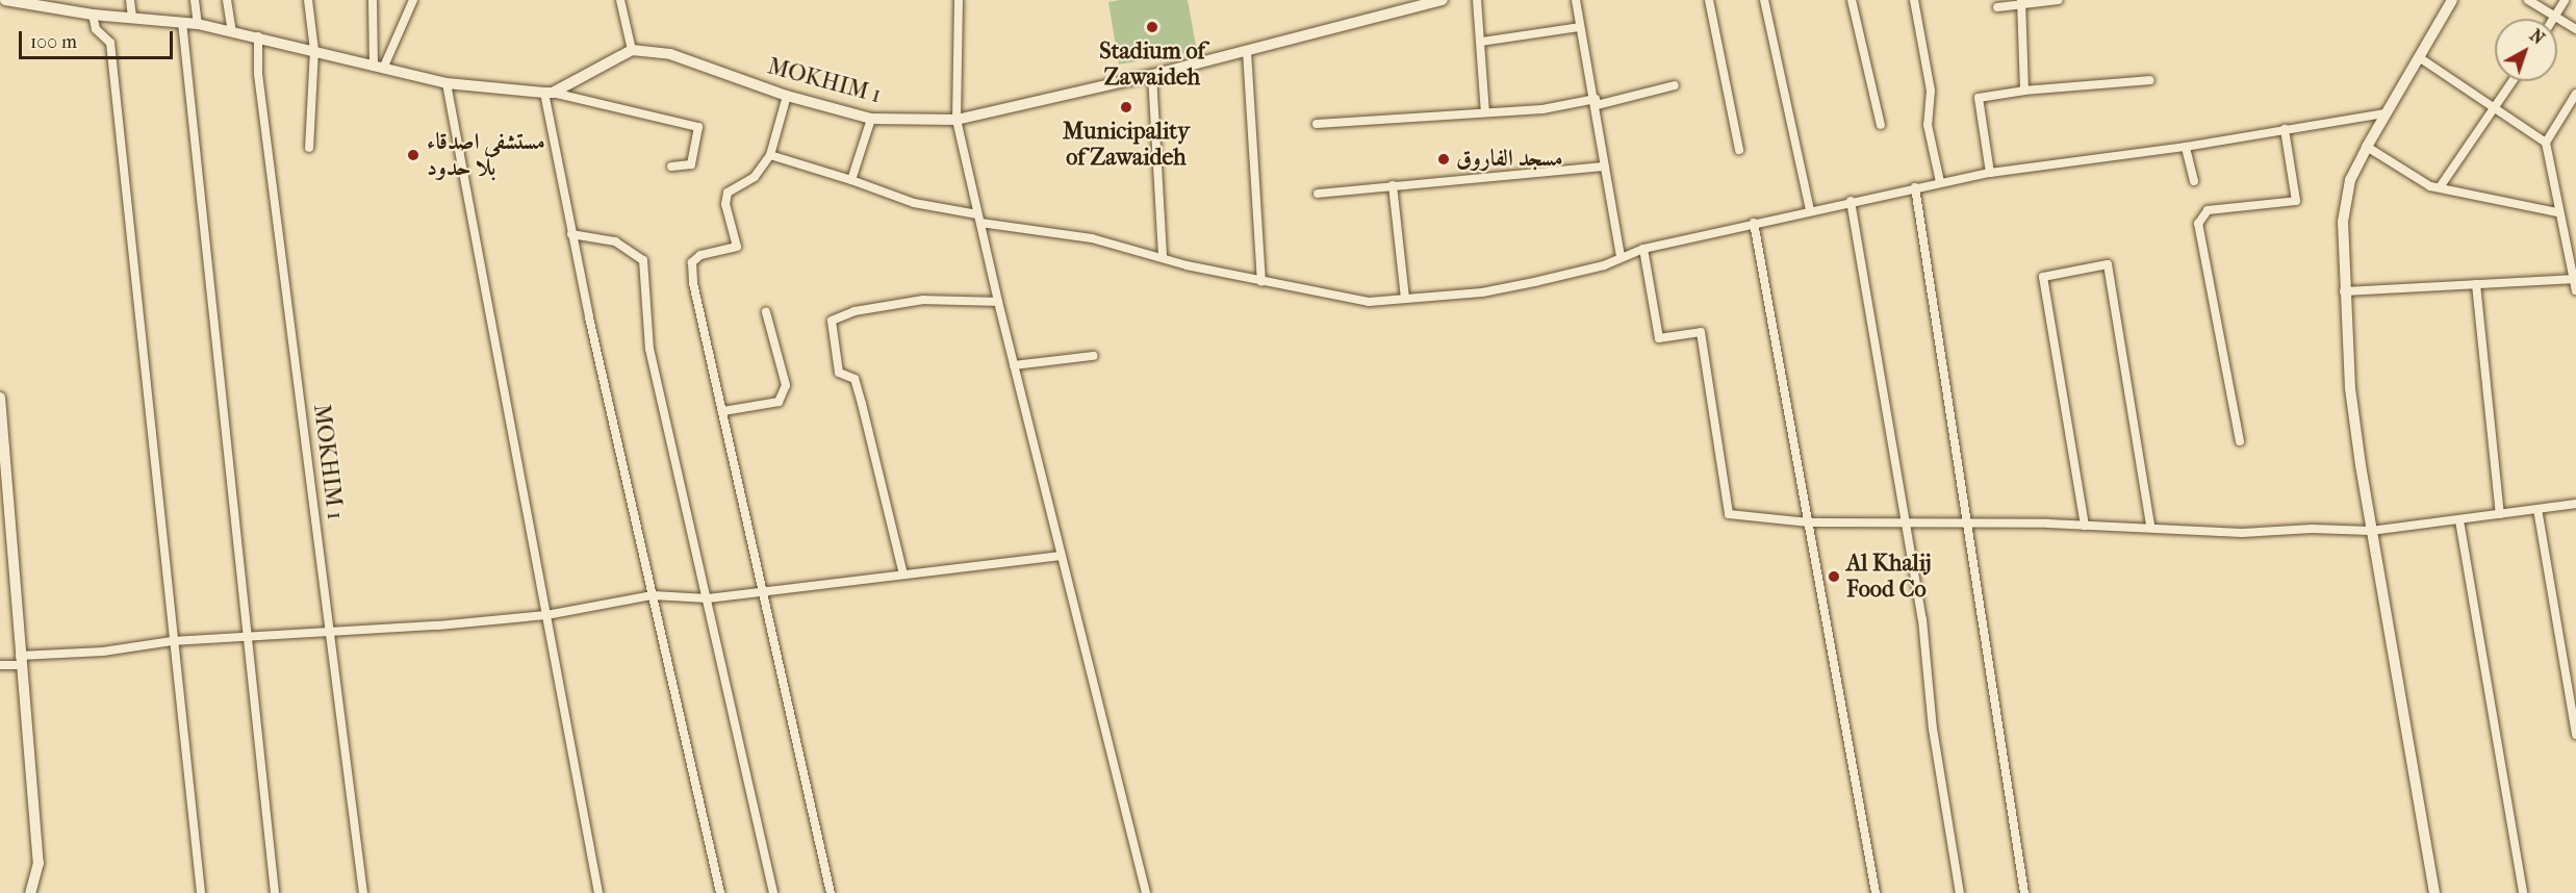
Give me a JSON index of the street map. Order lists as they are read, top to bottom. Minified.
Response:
{"streets":{"street":["MOKHIM 1"]},"places":["Stadium of Zawaideh","Municipality of Zawaideh","مستشفى اصدقاء بلا حدود","مسجد الفاروق","Al Khalij Food Co"],"scale_bar":"100 m","north":"top right"}
